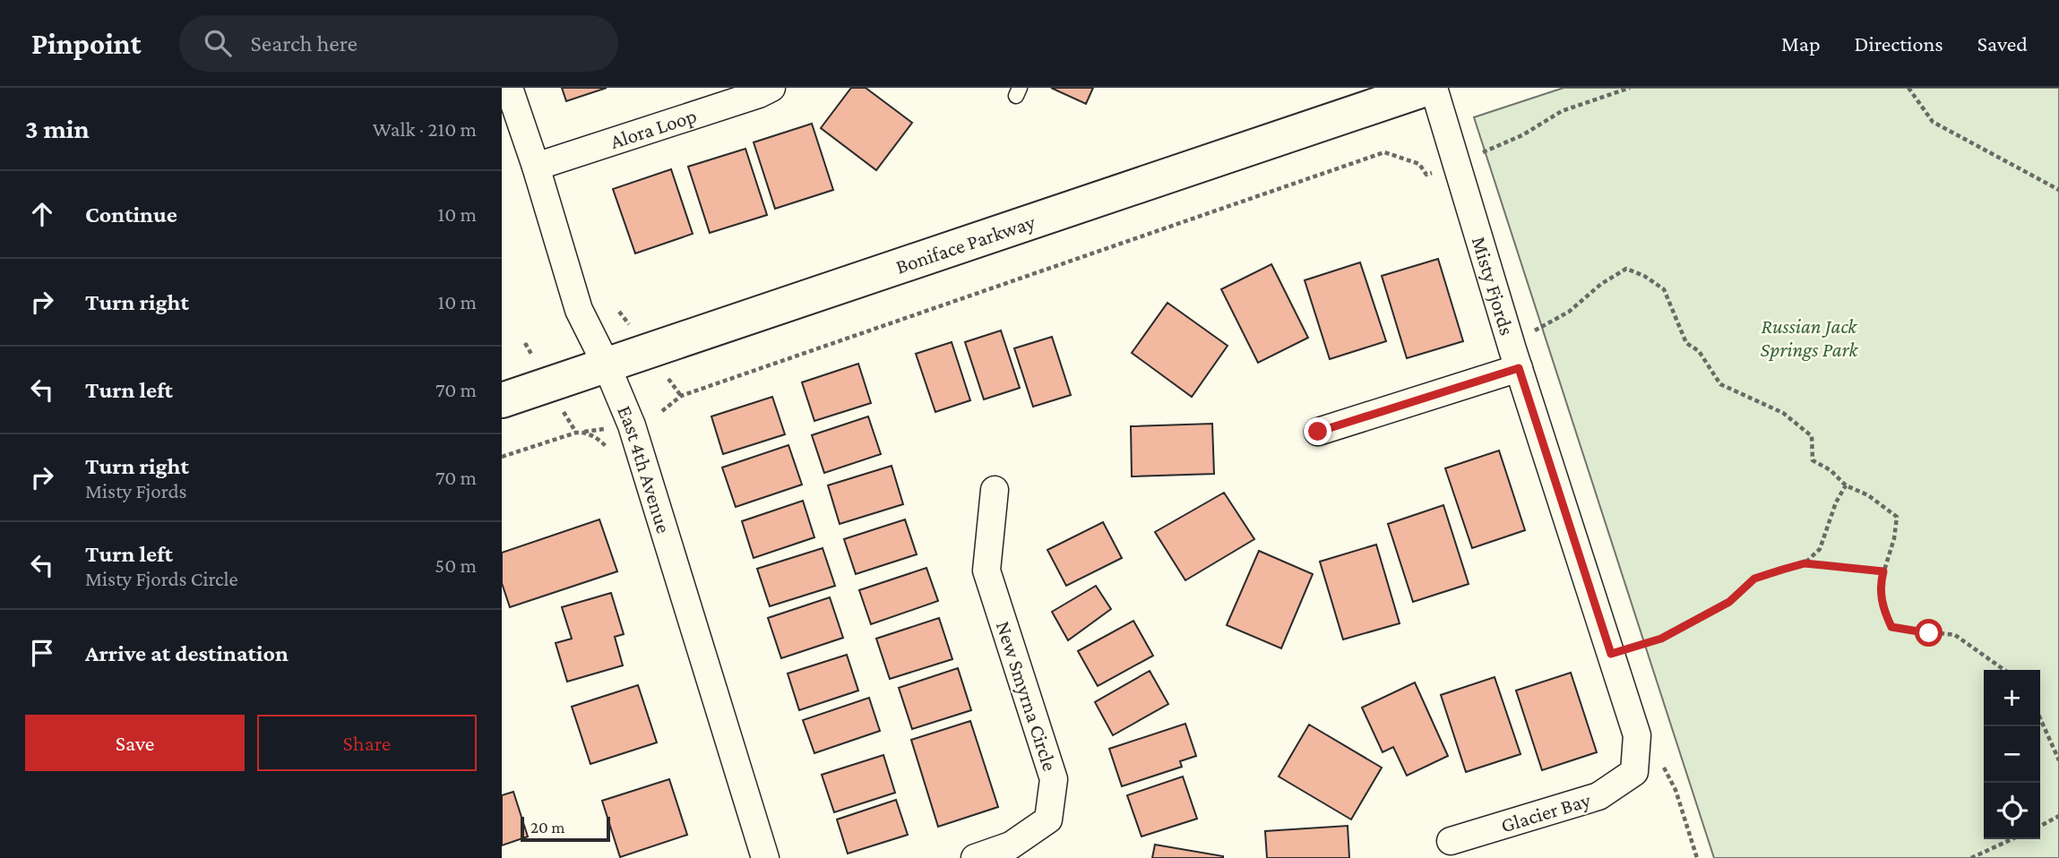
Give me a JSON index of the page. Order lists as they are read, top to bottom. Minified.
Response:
{"streets":{"main road":["Boniface Parkway"],"street":["Alora Loop","Misty Fjords","East 4th Avenue","New Smyrna Circle","Glacier Bay"]},"crossings":[["Alora Loop","East 4th Avenue"],["Boniface Parkway","East 4th Avenue"],["Misty Fjords","Glacier Bay"]],"parks":["Russian Jack Springs Park"],"scale_bar":"20 m","page":{"header":"Pinpoint","search":"Search here","nav":["Map","Directions","Saved"],"heading":["3 min","Walk · 210 m"],"list":[["Continue","10 m"],["Turn right","10 m"],["Turn left","70 m"],["Turn right","Misty Fjords","70 m"],["Turn left","Misty Fjords Circle","50 m"],"Arrive at destination"],"map_buttons":["+","−"],"buttons":["Save","Share"],"scale":"20 m"}}
